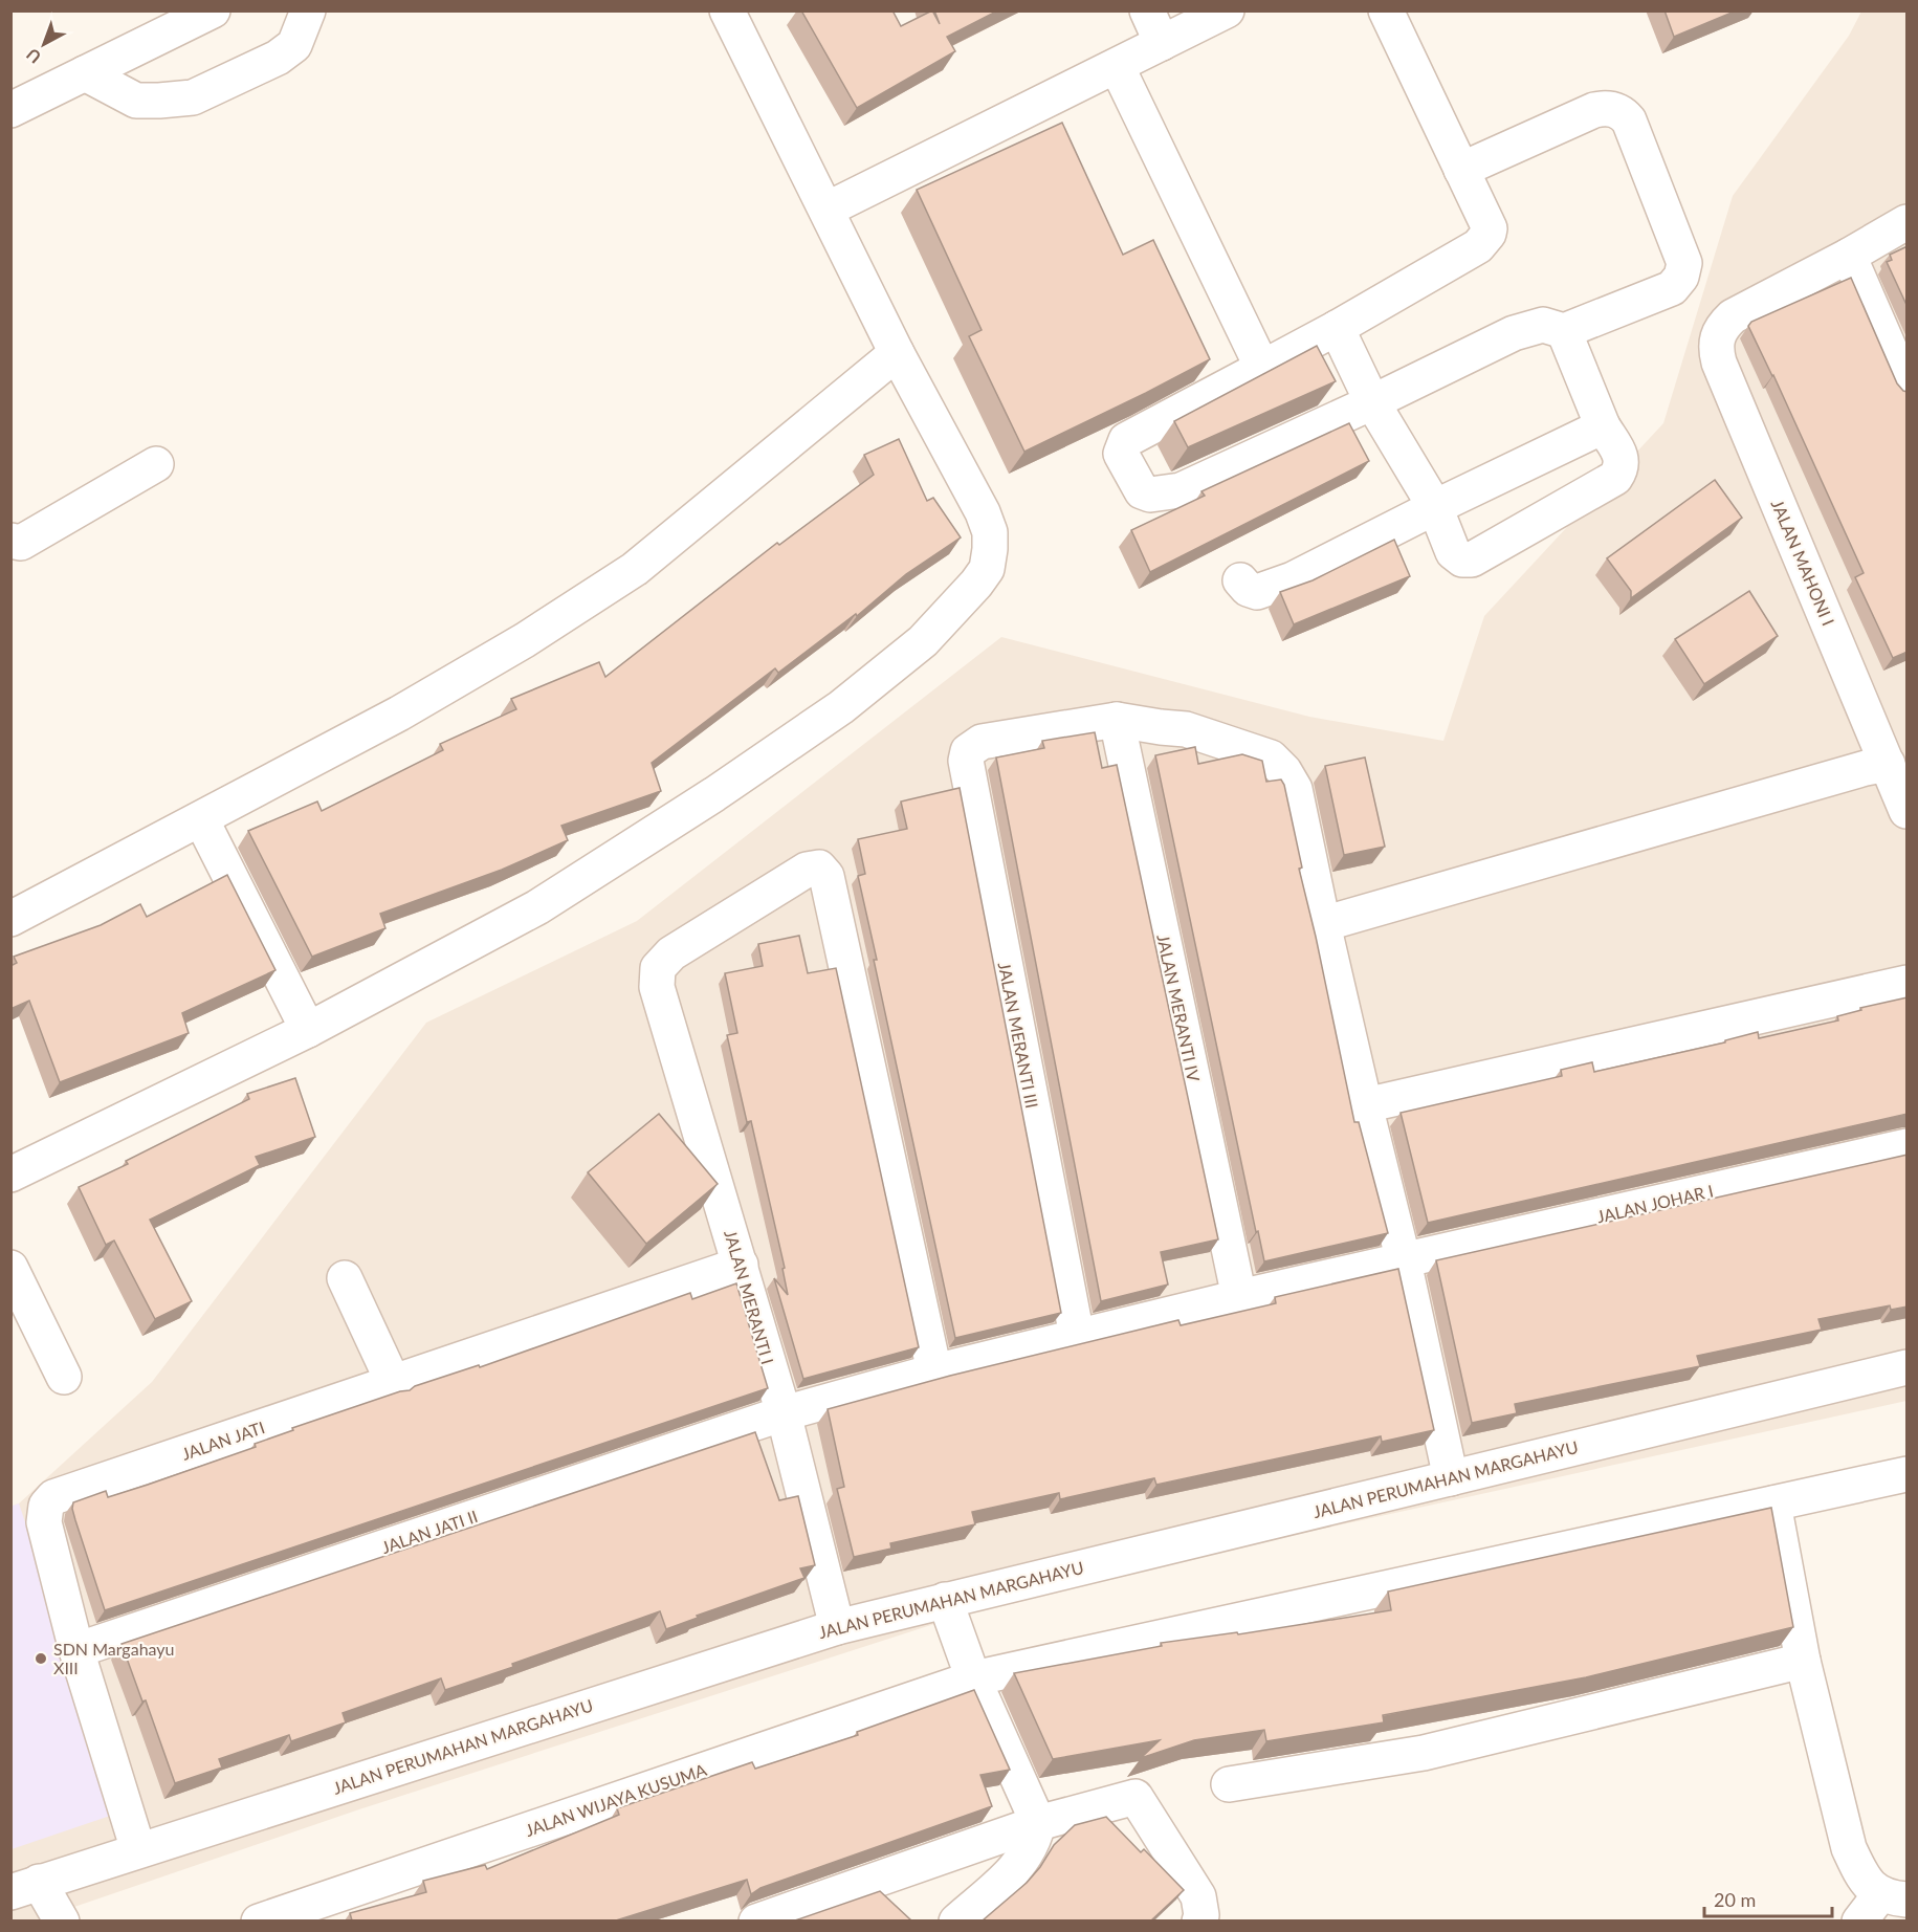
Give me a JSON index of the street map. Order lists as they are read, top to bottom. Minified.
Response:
{"streets":{"street":["JALAN MAHONI I","JALAN MERANTI IV","JALAN MERANTI III","JALAN JOHAR I","JALAN MERANTI I","JALAN JATI","JALAN PERUMAHAN MARGAHAYU","JALAN JATI II","JALAN WIJAYA KUSUMA"]},"crossings":[["JALAN MERANTI IV","JALAN MERANTI III"],["JALAN MERANTI IV","JALAN JOHAR I"],["JALAN MERANTI III","JALAN JOHAR I"],["JALAN MERANTI III","JALAN JATI II"],["JALAN JOHAR I","JALAN JATI II"],["JALAN MERANTI I","JALAN JATI"],["JALAN MERANTI I","JALAN PERUMAHAN MARGAHAYU"],["JALAN MERANTI I","JALAN JATI II"],["JALAN JATI","JALAN PERUMAHAN MARGAHAYU"],["JALAN JATI","JALAN JATI II"]],"places":["SDN Margahayu XIII"],"scale_bar":"20 m","north":"bottom left"}
